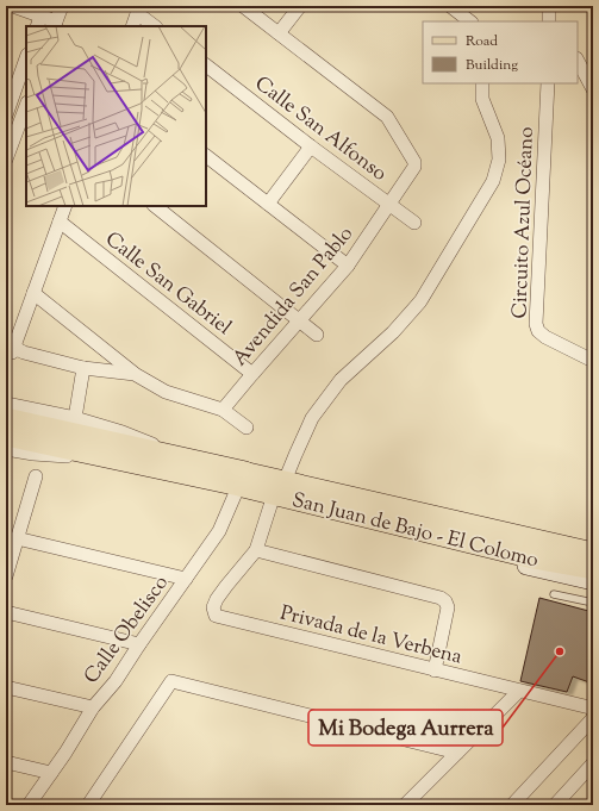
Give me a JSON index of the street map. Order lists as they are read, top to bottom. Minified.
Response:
{"streets":{"main road":["San Juan de Bajo - El Colomo"],"street":["Calle San Alfonso","Circuito Azul Océano","Calle San Gabriel","Avendida San Pablo","Calle Obelisco","Privada de la Verbena"]},"crossings":[["Calle San Alfonso","Avendida San Pablo"],["Calle San Gabriel","Avendida San Pablo"],["San Juan de Bajo - El Colomo","Calle Obelisco"]],"places":["Mi Bodega Aurrera"],"legend":["Road","Building"]}
